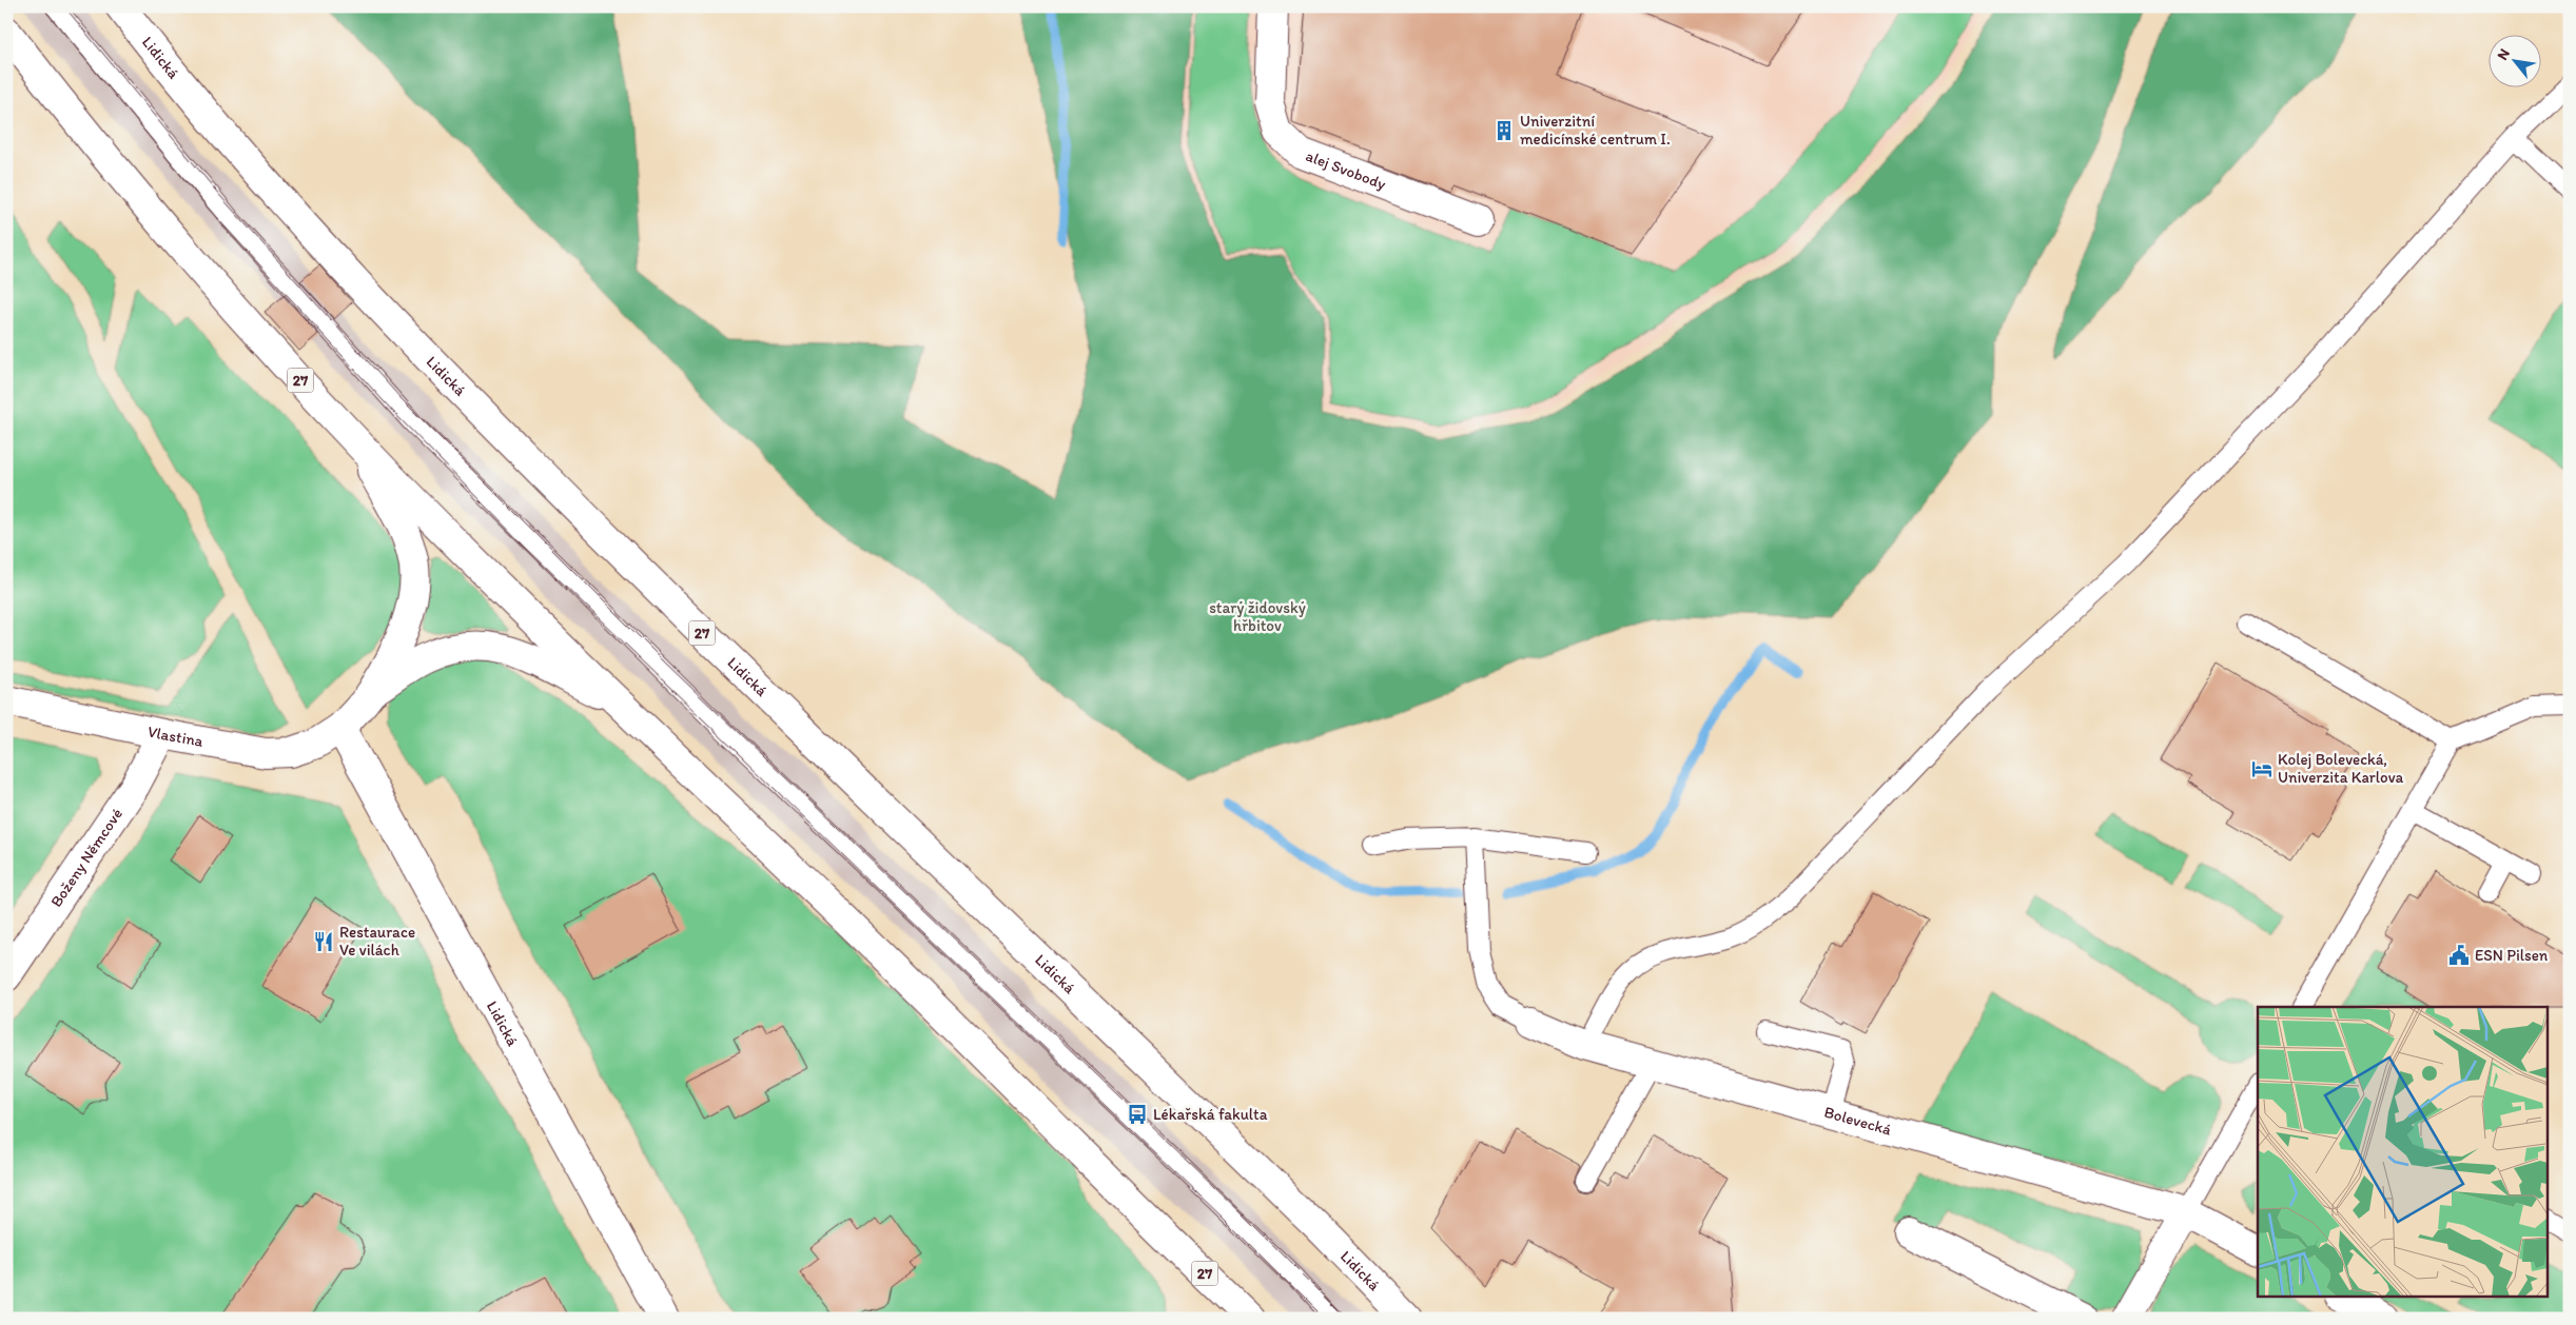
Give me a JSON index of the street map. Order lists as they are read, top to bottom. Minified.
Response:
{"streets":{"main road":["Lidická","alej Svobody","27","Vlastina","Boženy Němcové","Bolevecká"]},"crossings":[["Lidická","Vlastina"],["Vlastina","Boženy Němcové"]],"parks":["starý židovský hřbitov"],"places":{"building":["Univerzitní medicínské centrum I."],"hotel":["Kolej Bolevecká, Univerzita Karlova"],"restaurant":["Restaurace Ve vilách"],"public building":["ESN Pilsen"],"bus stop":["Lékařská fakulta"]},"north":"top left"}
